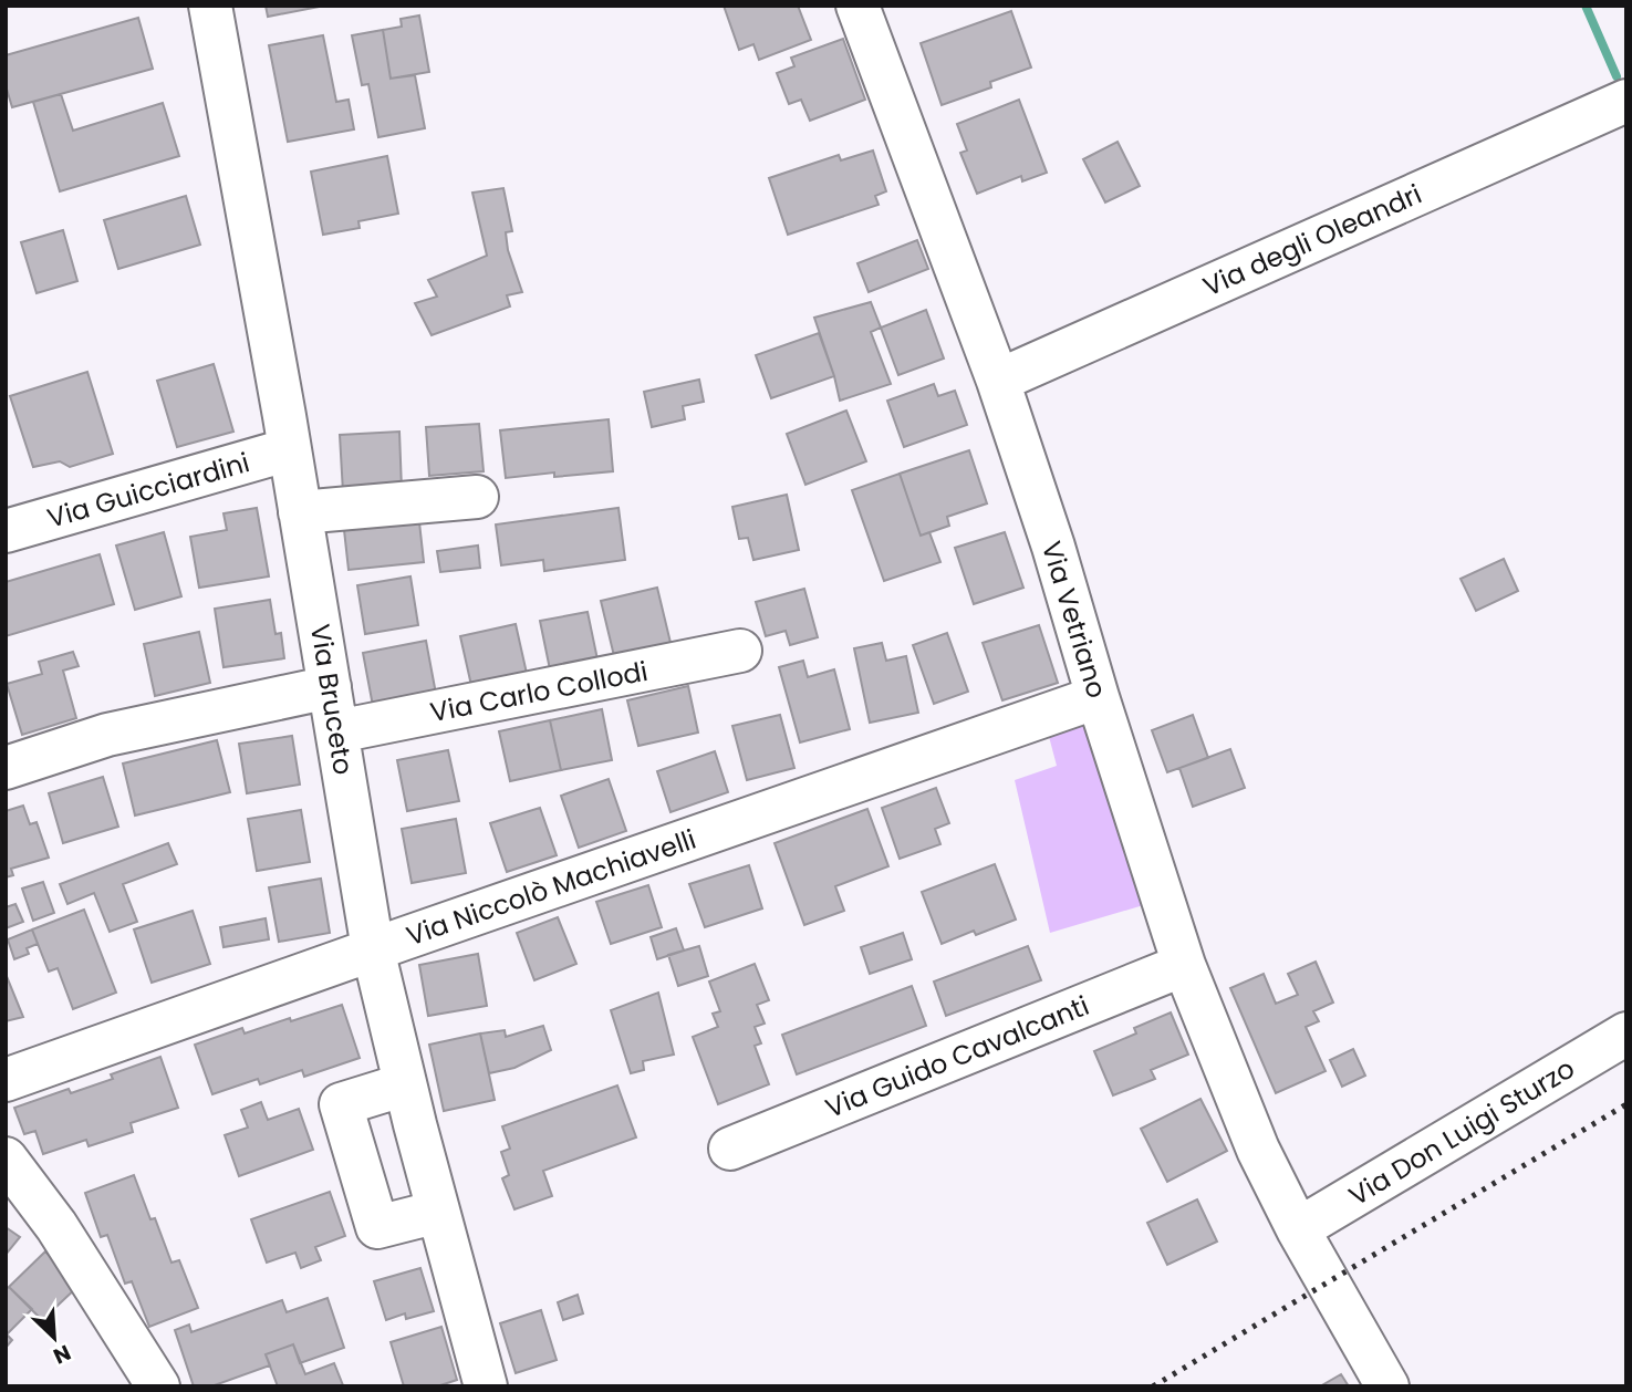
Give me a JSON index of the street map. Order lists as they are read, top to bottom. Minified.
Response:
{"streets":{"street":["Via degli Oleandri","Via Guicciardini","Via Vetriano","Via Carlo Collodi","Via Bruceto","Via Niccolò Machiavelli","Via Guido Cavalcanti","Via Don Luigi Sturzo"]},"crossings":[["Via degli Oleandri","Via Vetriano"],["Via Guicciardini","Via Bruceto"],["Via Vetriano","Via Niccolò Machiavelli"],["Via Vetriano","Via Guido Cavalcanti"],["Via Vetriano","Via Don Luigi Sturzo"],["Via Carlo Collodi","Via Bruceto"],["Via Bruceto","Via Niccolò Machiavelli"]],"north":"bottom right"}
